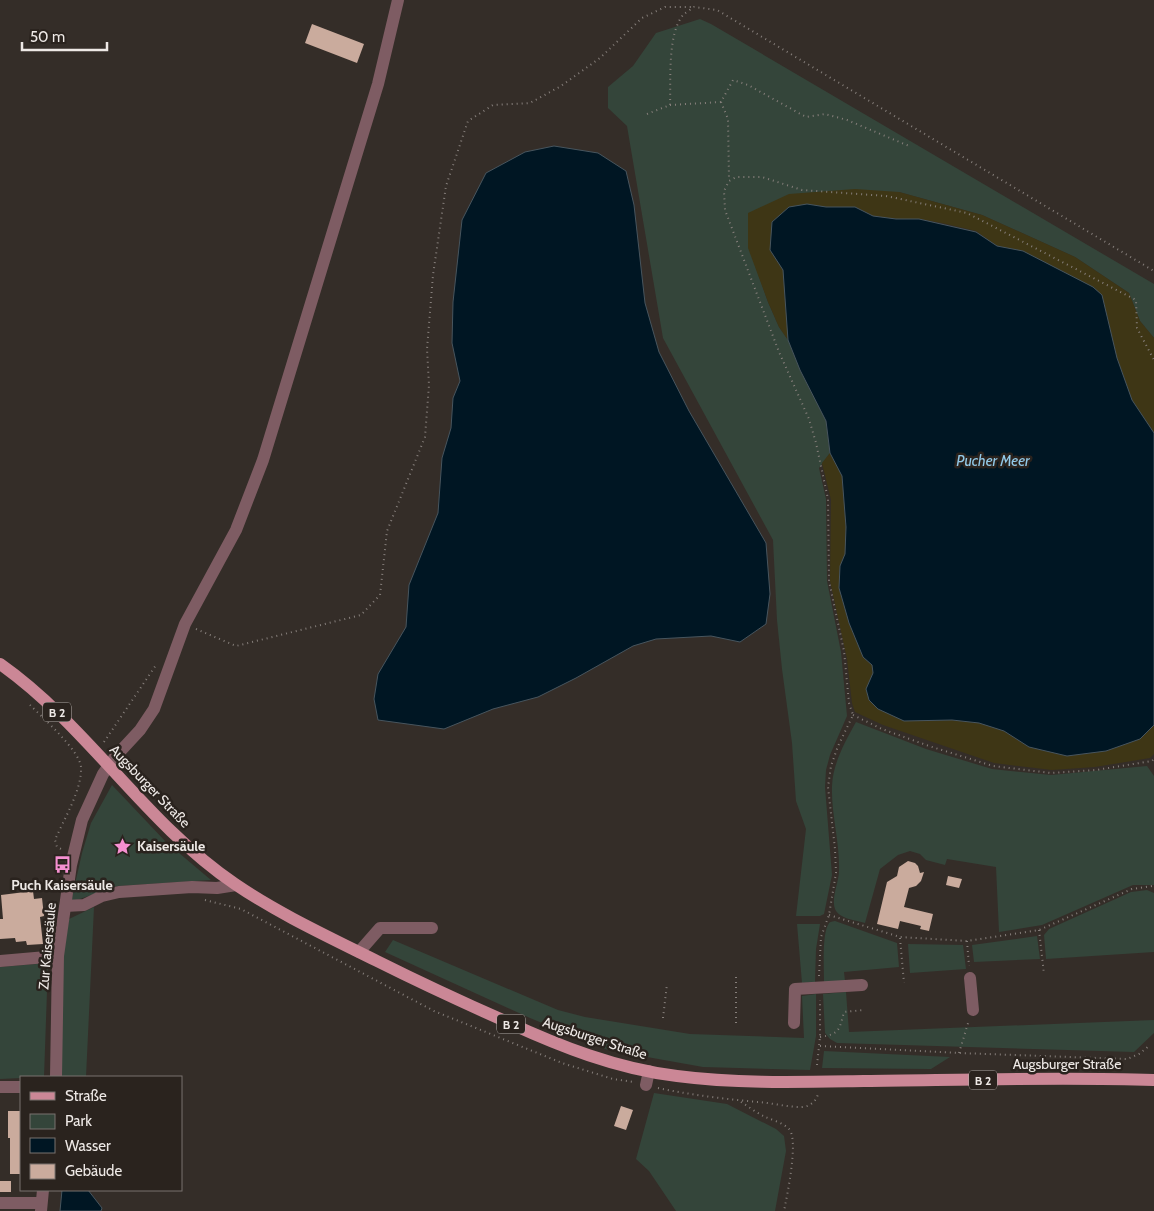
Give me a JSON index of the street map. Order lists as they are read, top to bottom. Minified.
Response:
{"streets":{"main road":["B 2","Augsburger Straße"],"street":["Zur Kaisersäule"]},"crossings":[["Augsburger Straße","Zur Kaisersäule"]],"water":["Pucher Meer"],"places":{"place":["Kaisersäule"],"bus stop":["Puch Kaisersäule"]},"legend":["Straße","Park","Wasser","Gebäude"],"scale_bar":"50 m"}
